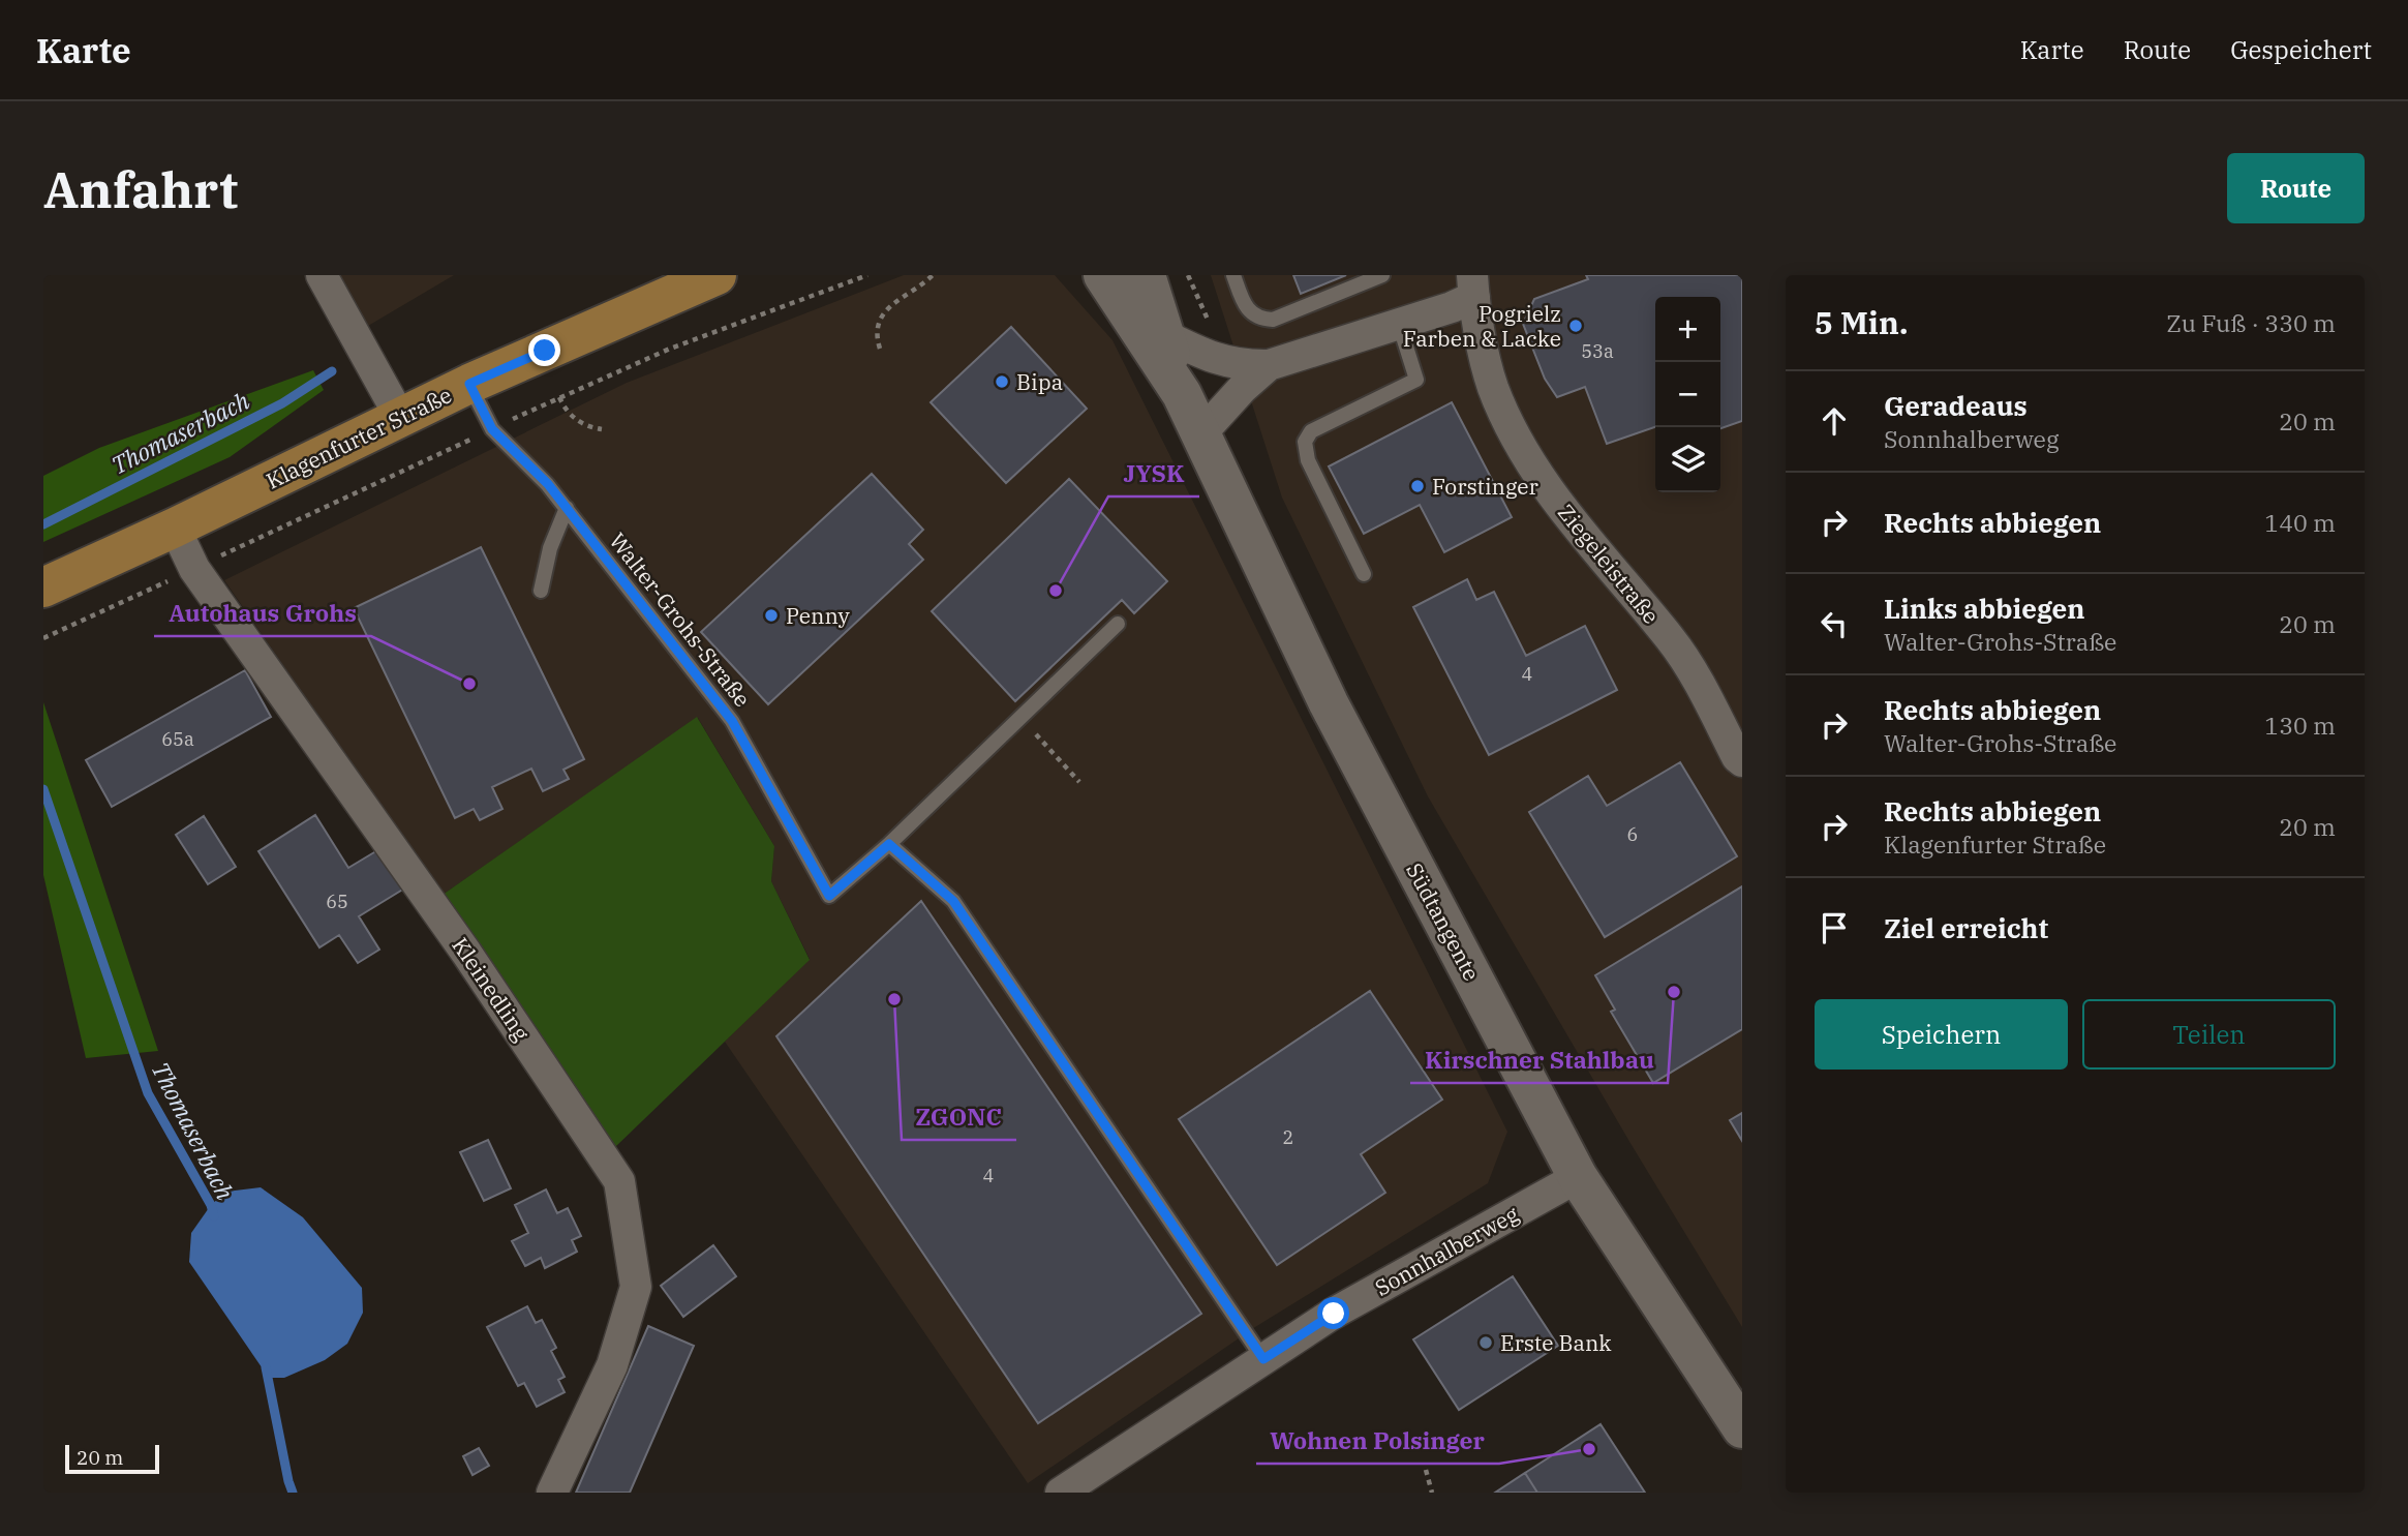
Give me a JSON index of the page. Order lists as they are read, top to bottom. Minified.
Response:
{"streets":{"main road":["Klagenfurter Straße","Südtangente"],"street":["Ziegeleistraße","Kleinedling","Sonnhalberweg"],"lane":["Walter-Grohs-Straße"]},"crossings":[["Klagenfurter Straße","Walter-Grohs-Straße"],["Klagenfurter Straße","Kleinedling"],["Südtangente","Sonnhalberweg"]],"water":["Thomaserbach"],"places":["Pogrielz Farben & Lacke","Bipa","Forstinger","JYSK","Penny","Autohaus Grohs","Kirschner Stahlbau","ZGONC","Erste Bank","Wohnen Polsinger"],"house_numbers":["53a","4","65a","6","65","2","4"],"scale_bar":"20 m","page":{"header":"Karte","nav":["Karte","Route","Gespeichert"],"buttons":["Route",["Speichern","Teilen"]],"title":"Anfahrt","heading":["5 Min.","Zu Fuß · 330 m"],"map_buttons":["+","−"],"list":[["Geradeaus","Sonnhalberweg","20 m"],["Rechts abbiegen","140 m"],["Links abbiegen","Walter-Grohs-Straße","20 m"],["Rechts abbiegen","Walter-Grohs-Straße","130 m"],["Rechts abbiegen","Klagenfurter Straße","20 m"],"Ziel erreicht"],"scale":"20 m"}}
